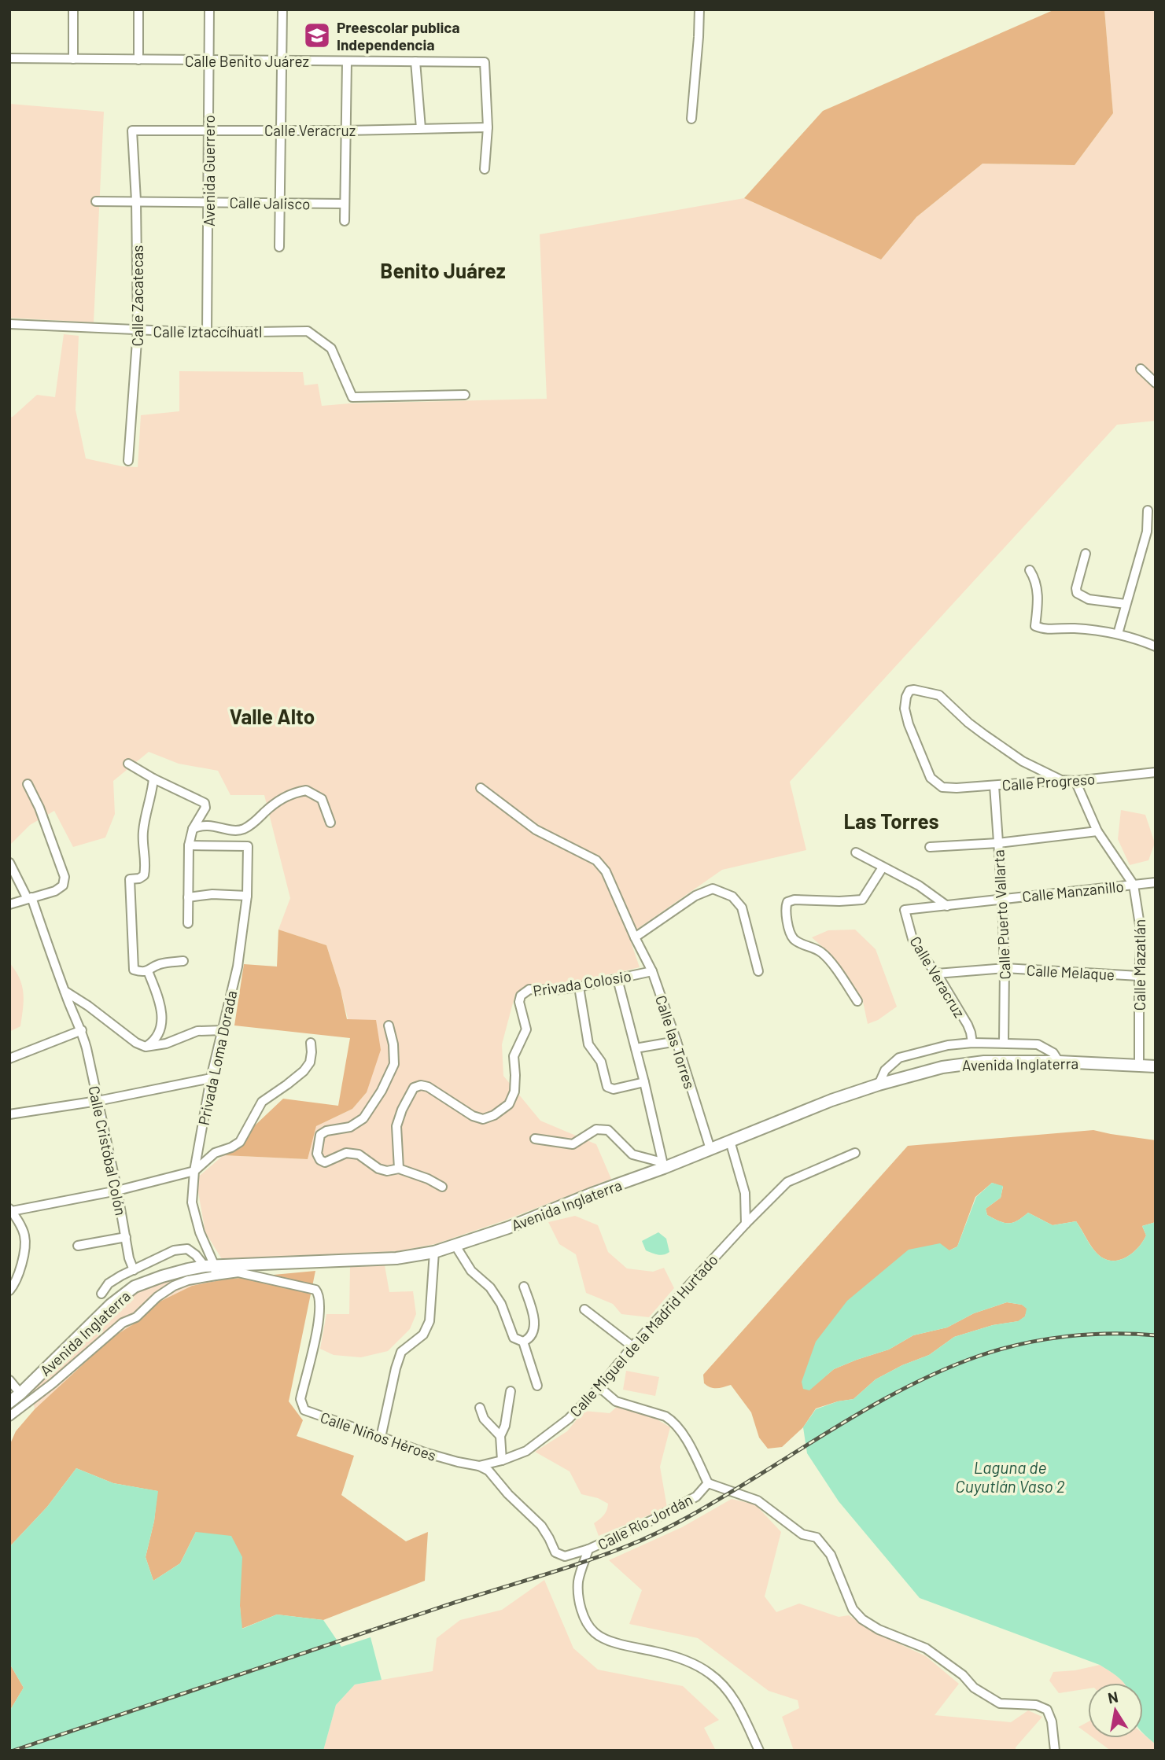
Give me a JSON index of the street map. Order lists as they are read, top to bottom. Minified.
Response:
{"streets":{"main road":["Avenida Inglaterra"],"street":["Calle Benito Juárez","Calle Veracruz","Avenida Guerrero","Calle Jalisco","Calle Zacatecas","Calle Iztaccíhuatl","Calle Progreso","Calle Manzanillo","Calle Puerto Vallarta","Calle Mazatlán","Calle Melaque","Privada Colosio","Calle las Torres","Privada Loma Dorada","Calle Cristóbal Colón","Calle Miguel de la Madrid Hurtado","Calle Niños Héroes","Calle Río Jordán"]},"crossings":[["Calle Benito Juárez","Calle Veracruz"],["Calle Benito Juárez","Avenida Guerrero"],["Calle Veracruz","Avenida Guerrero"],["Calle Veracruz","Calle Zacatecas"],["Calle Veracruz","Calle Manzanillo"],["Calle Veracruz","Calle Melaque"],["Avenida Guerrero","Calle Jalisco"],["Avenida Guerrero","Calle Iztaccíhuatl"],["Calle Jalisco","Calle Zacatecas"],["Calle Zacatecas","Calle Iztaccíhuatl"],["Calle Progreso","Calle Puerto Vallarta"],["Calle Progreso","Calle Mazatlán"],["Calle Manzanillo","Calle Puerto Vallarta"],["Calle Manzanillo","Calle Mazatlán"],["Calle Puerto Vallarta","Calle Melaque"],["Calle Mazatlán","Calle Melaque"],["Calle Mazatlán","Avenida Inglaterra"],["Privada Colosio","Calle las Torres"],["Calle las Torres","Avenida Inglaterra"],["Privada Loma Dorada","Avenida Inglaterra"],["Privada Loma Dorada","Calle Niños Héroes"],["Avenida Inglaterra","Calle Niños Héroes"],["Calle Miguel de la Madrid Hurtado","Calle Niños Héroes"],["Calle Miguel de la Madrid Hurtado","Calle Río Jordán"]],"districts":["Benito Juárez","Valle Alto","Las Torres"],"water":["Laguna de Cuyutlán Vaso 2"],"places":{"school or university":["Preescolar publica Independencia"]},"north":"top"}
